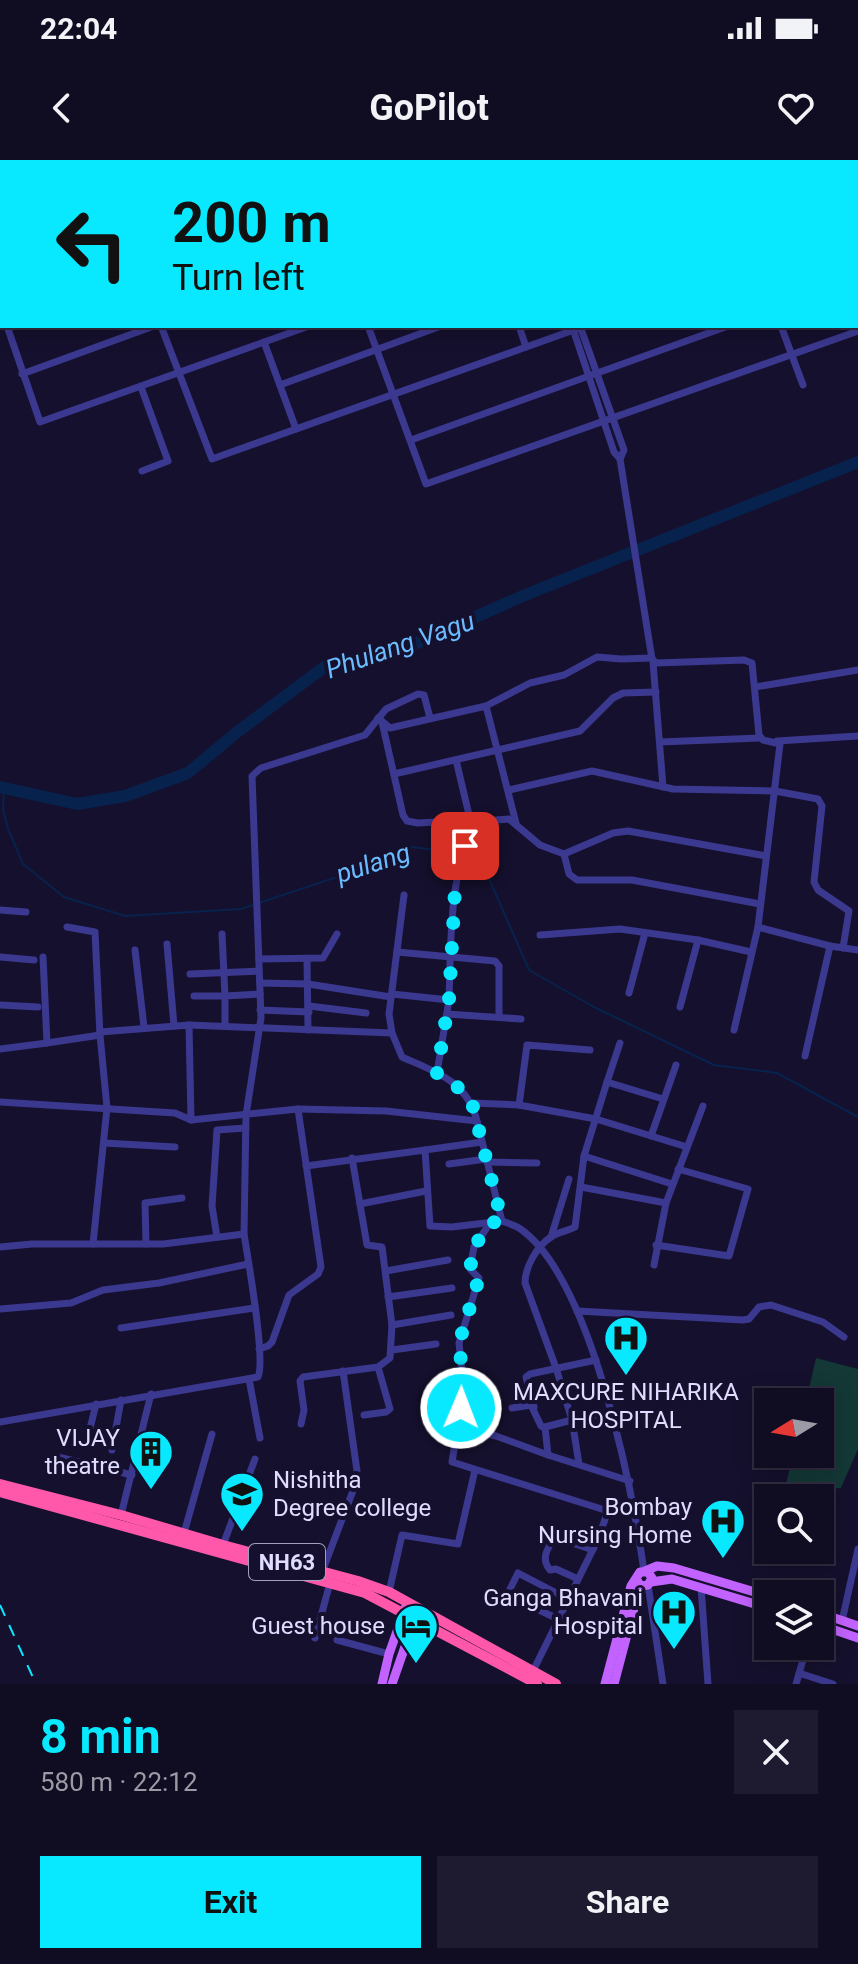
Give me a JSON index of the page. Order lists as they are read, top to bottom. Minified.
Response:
{"streets":{"highway":["NH63"]},"water":["Phulang Vagu","pulang"],"places":{"hospital":["MAXCURE NIHARIKA HOSPITAL","Bombay Nursing Home","Ganga Bhavani Hospital"],"building":["VIJAY theatre"],"school or university":["Nishitha Degree college"],"hotel":["Guest house"]},"north":"left","page":{"status":"22:04","header":"GoPilot","turn":["200 m","Turn left"],"heading":["8 min","580 m · 22:12"],"buttons":["Exit","Share"]}}
